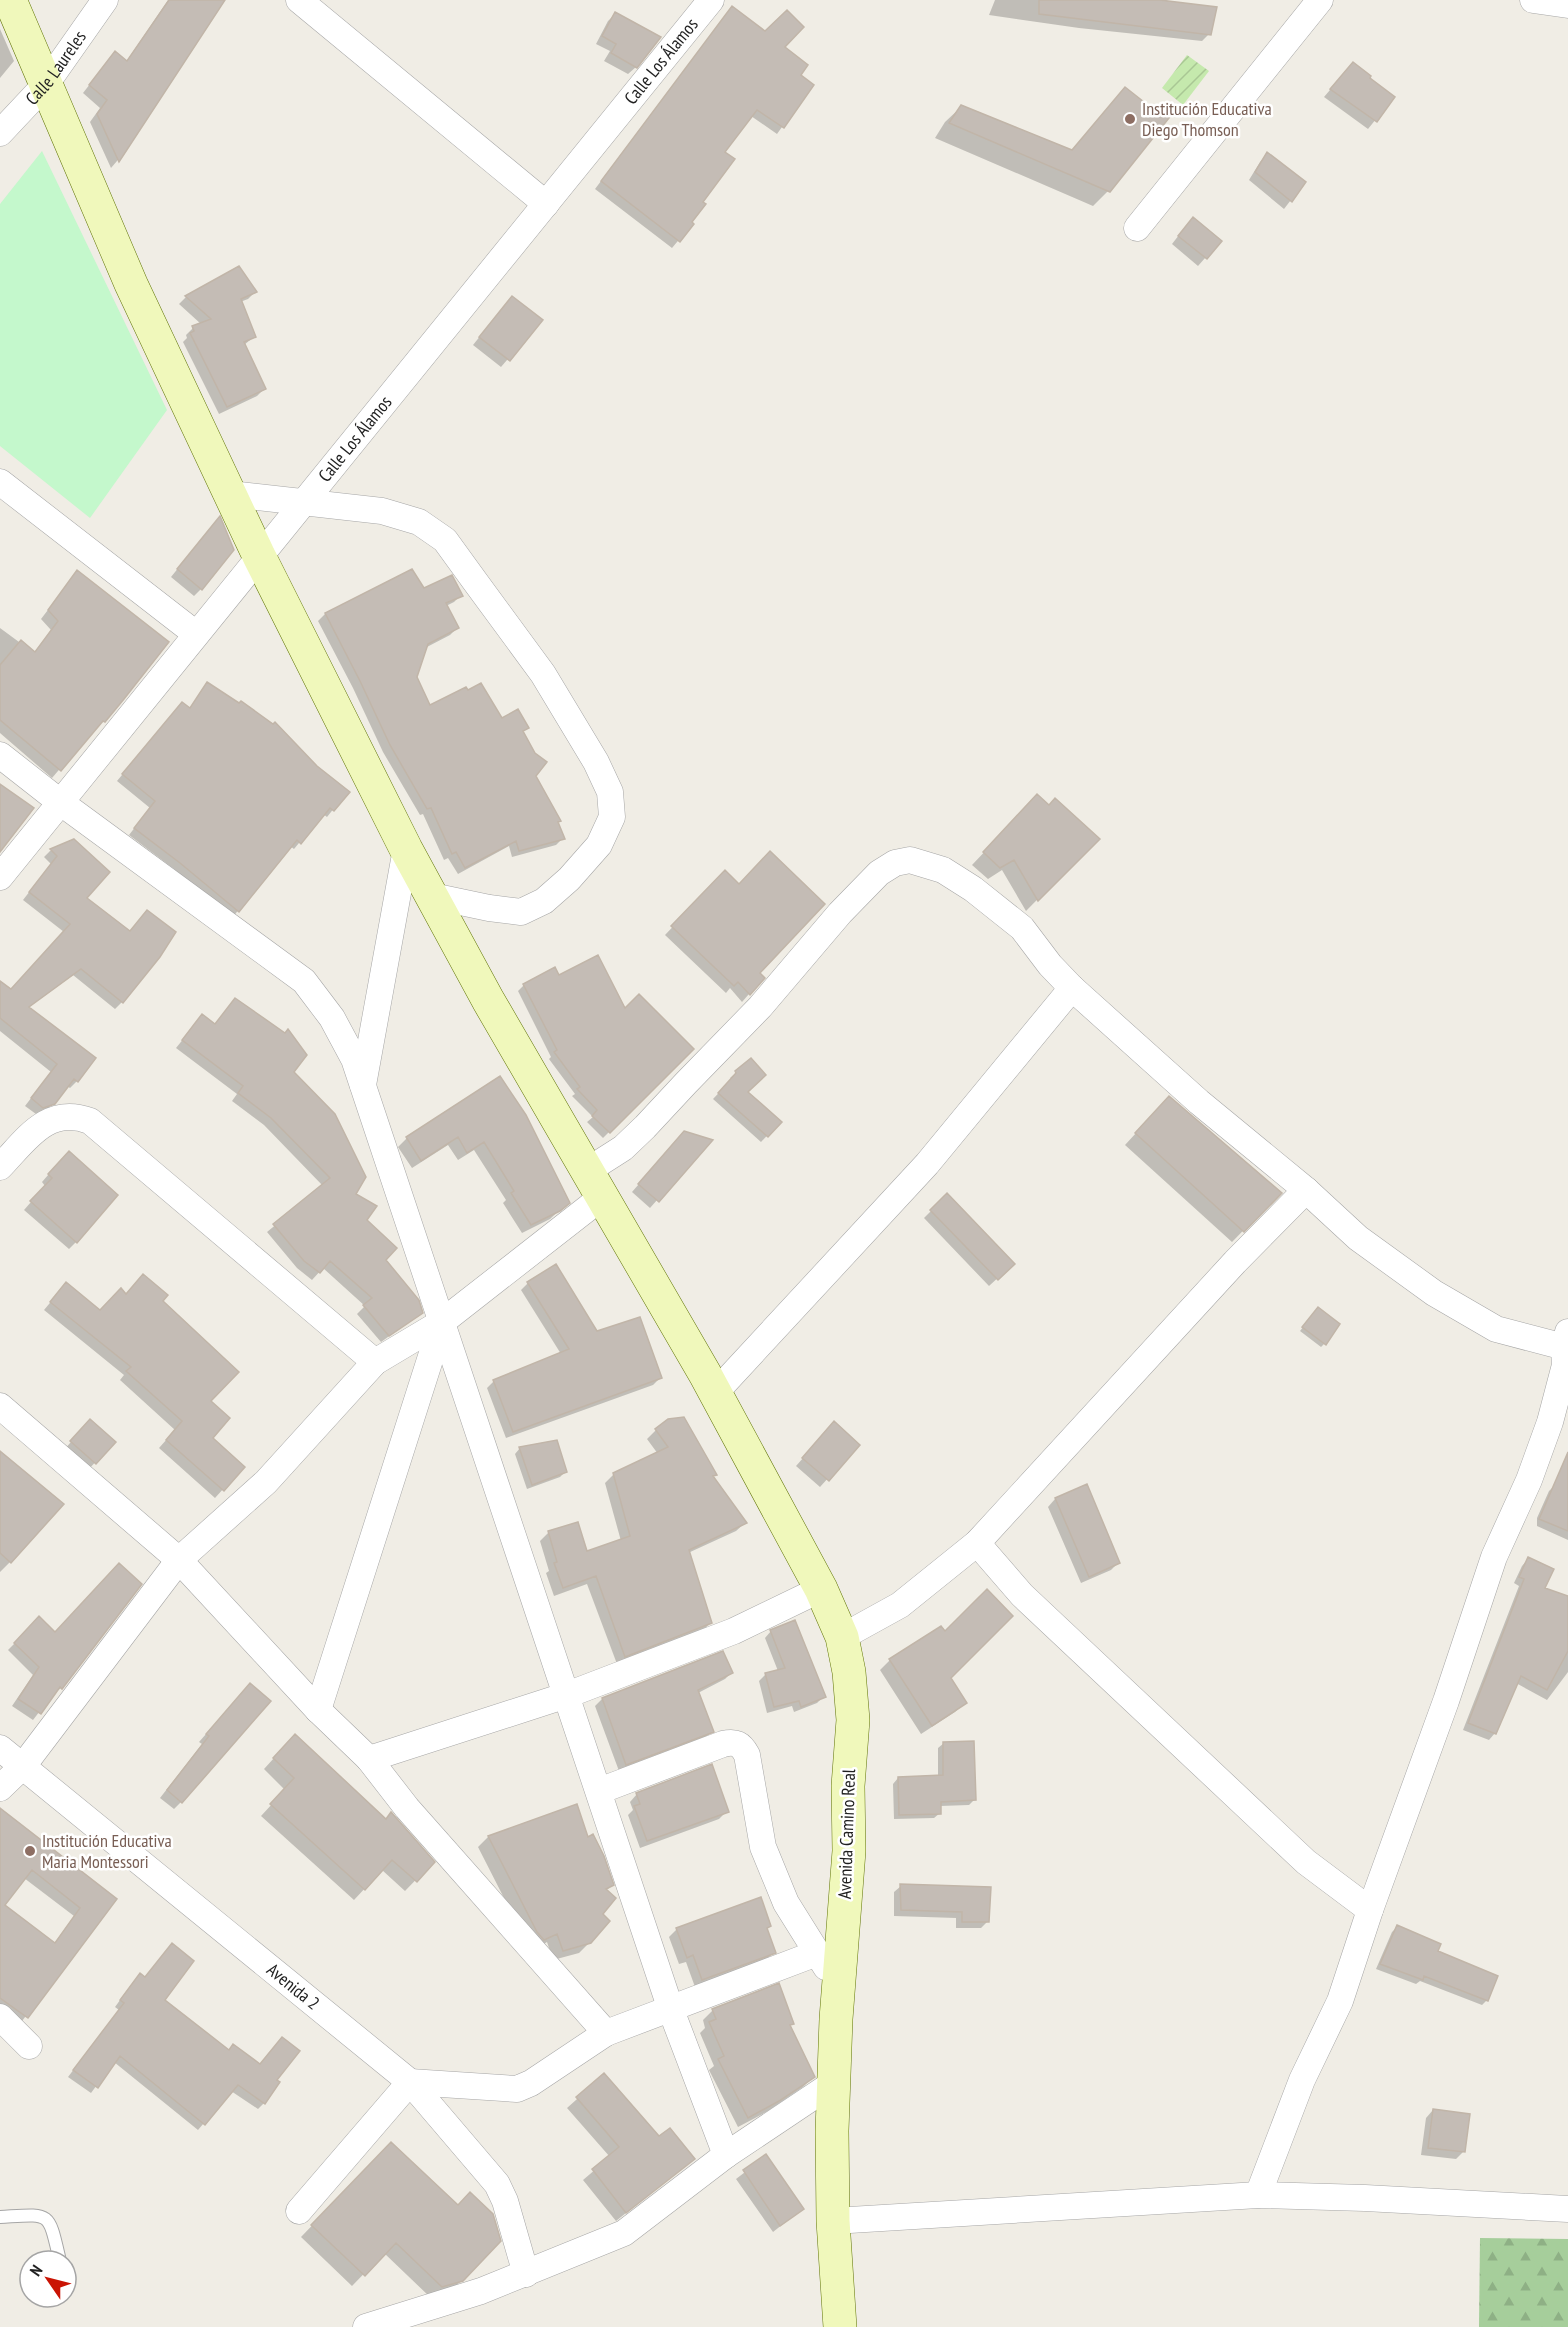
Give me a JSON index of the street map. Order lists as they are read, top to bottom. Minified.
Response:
{"streets":{"street":["Calle Los Álamos","Calle Laureles","Avenida Camino Real","Avenida 2"]},"crossings":[["Calle Los Álamos","Avenida Camino Real"],["Calle Laureles","Avenida Camino Real"]],"places":["Institución Educativa Diego Thomson","Institución Educativa Maria Montessori"],"north":"top left"}
